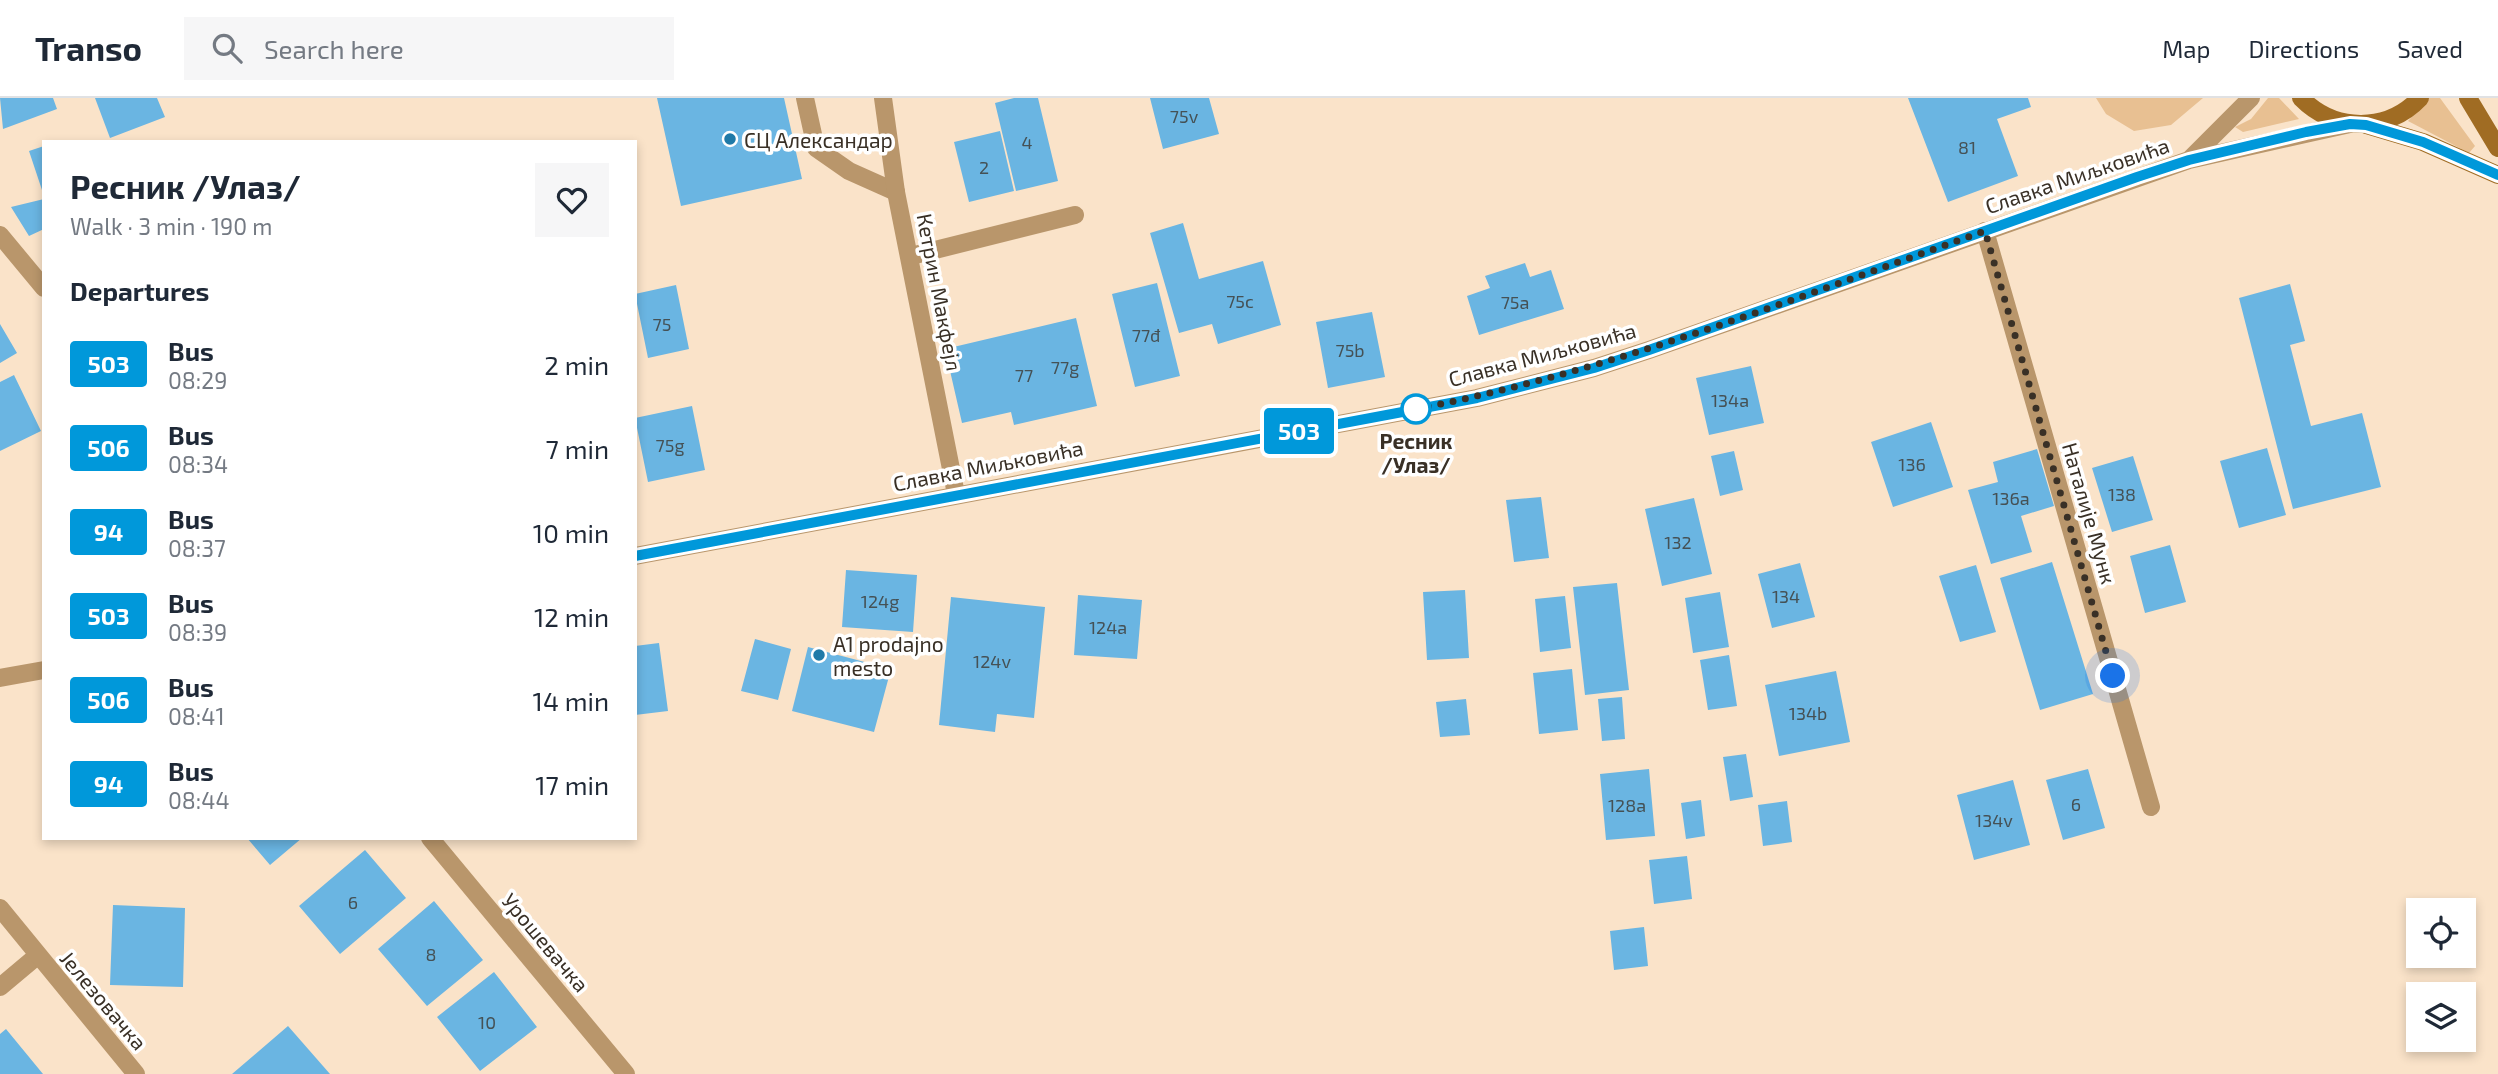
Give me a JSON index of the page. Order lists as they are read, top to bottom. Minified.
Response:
{"streets":{"street":["Славка Миљковића","Кетрин Макфејл","Наталије Мунк","Урошевачка","Јелезовачка"]},"crossings":[["Славка Миљковића","Кетрин Макфејл"],["Славка Миљковића","Наталије Мунк"]],"places":["СЦ Александар","Ресник /Улаз/","A1 prodajno mesto"],"lines":["bus line 503"],"house_numbers":["75v","4","81","2","75c","75a","75","77đ","75b","77g","77","134a","75g","136","138","136a","132","134","124g","124a","124v","134b","6","128a","134v","6","8","10"],"page":{"header":"Transo","search":"Search here","nav":["Map","Directions","Saved"],"on_map":"503","heading":[["Ресник /Улаз/","Walk · 3 min · 190 m"],"Departures"],"list":[{"mark":"503","name":"Bus","note":"08:29","value":"2 min"},{"mark":"506","name":"Bus","note":"08:34","value":"7 min"},{"mark":"94","name":"Bus","note":"08:37","value":"10 min"},{"mark":"503","name":"Bus","note":"08:39","value":"12 min"},{"mark":"506","name":"Bus","note":"08:41","value":"14 min"},{"mark":"94","name":"Bus","note":"08:44","value":"17 min"}]}}
